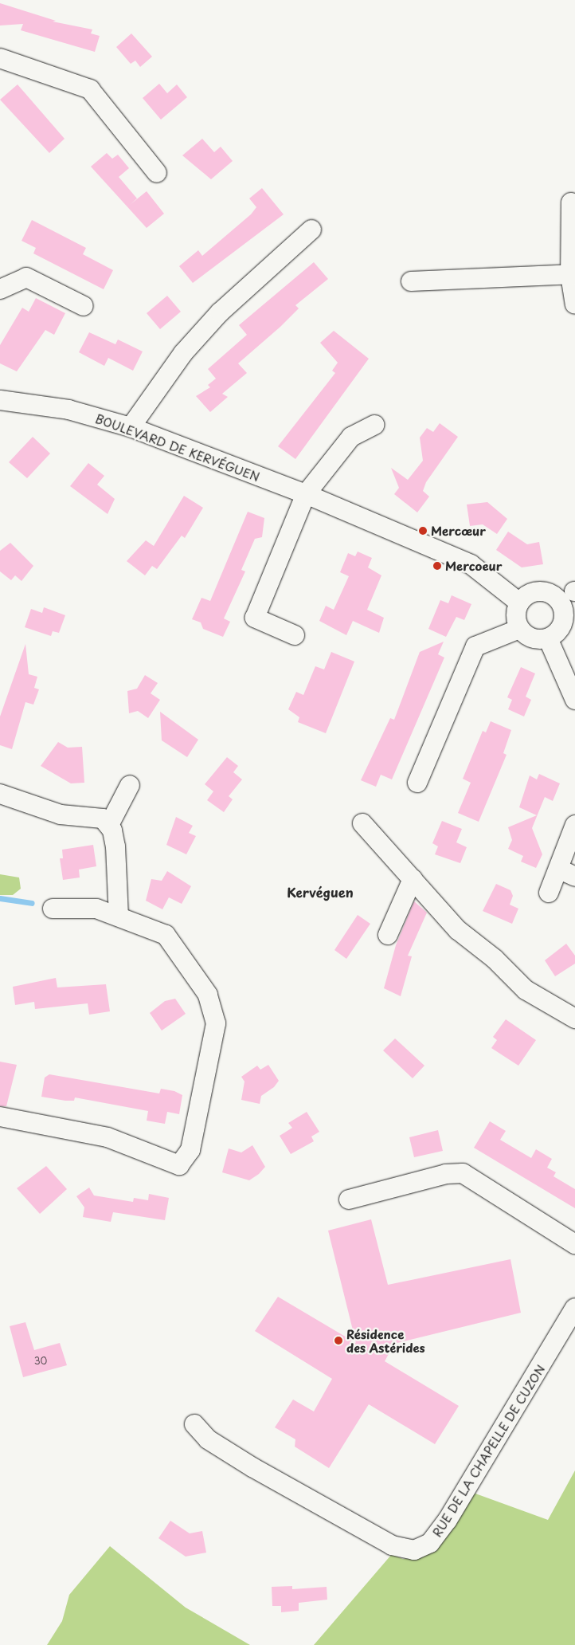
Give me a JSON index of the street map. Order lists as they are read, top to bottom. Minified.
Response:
{"streets":{"street":["BOULEVARD DE KERVÉGUEN","RUE DE LA CHAPELLE DE CUZON"]},"districts":["Kervéguen"],"places":["Mercœur","Mercoeur","Résidence des Astérides"],"house_numbers":["30"]}
